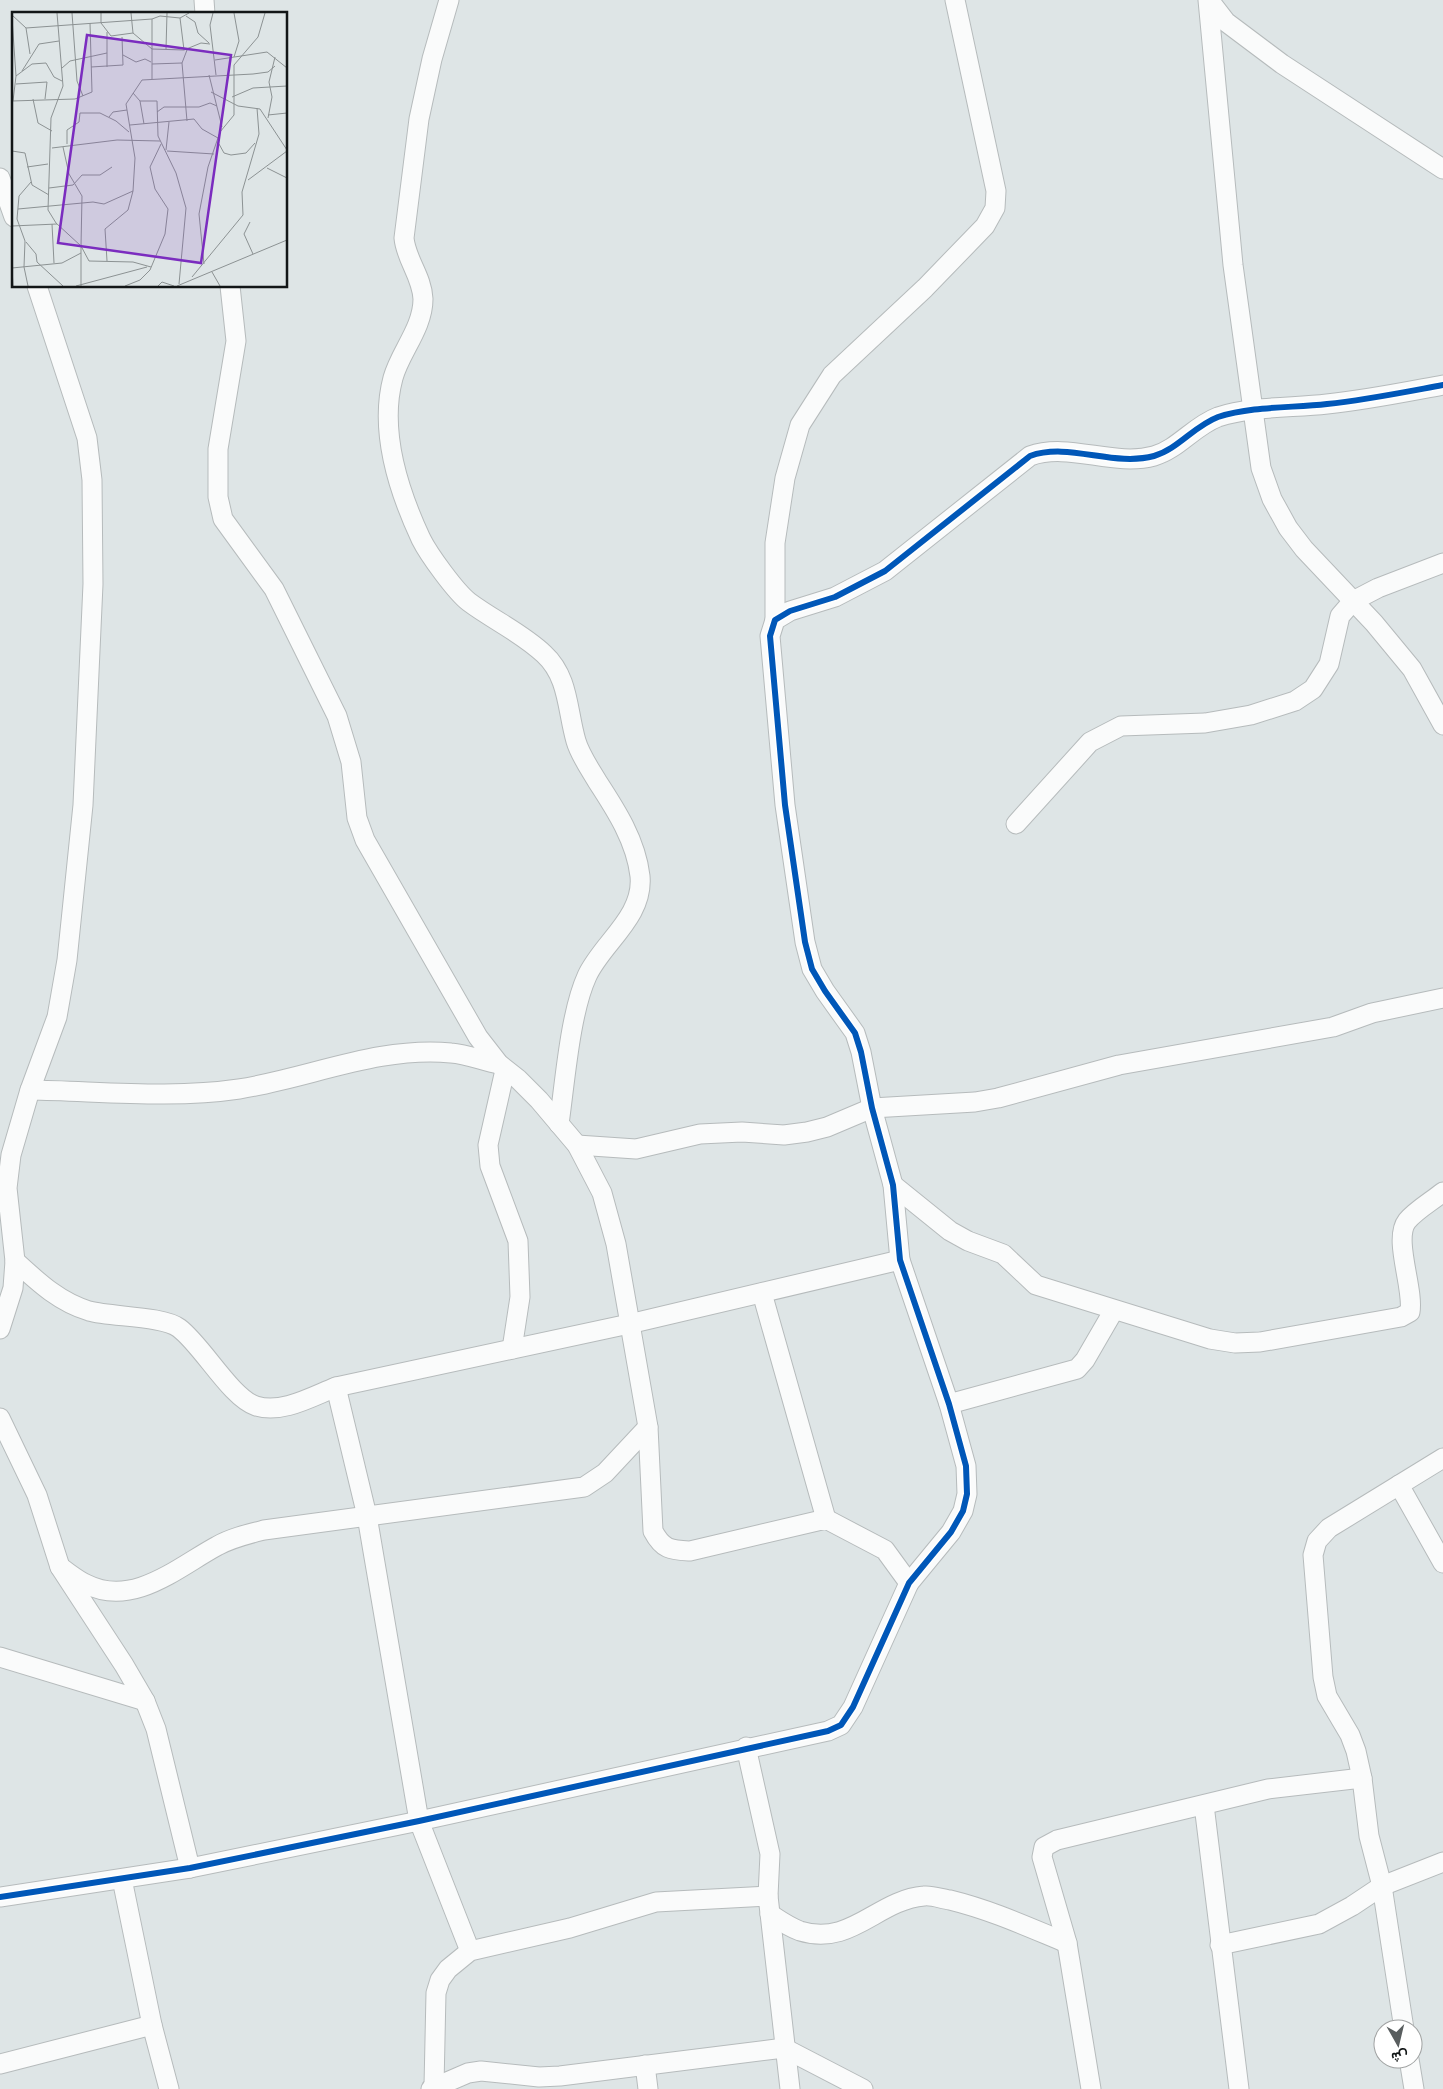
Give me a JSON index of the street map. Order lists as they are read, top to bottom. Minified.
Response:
{"north":"bottom"}
